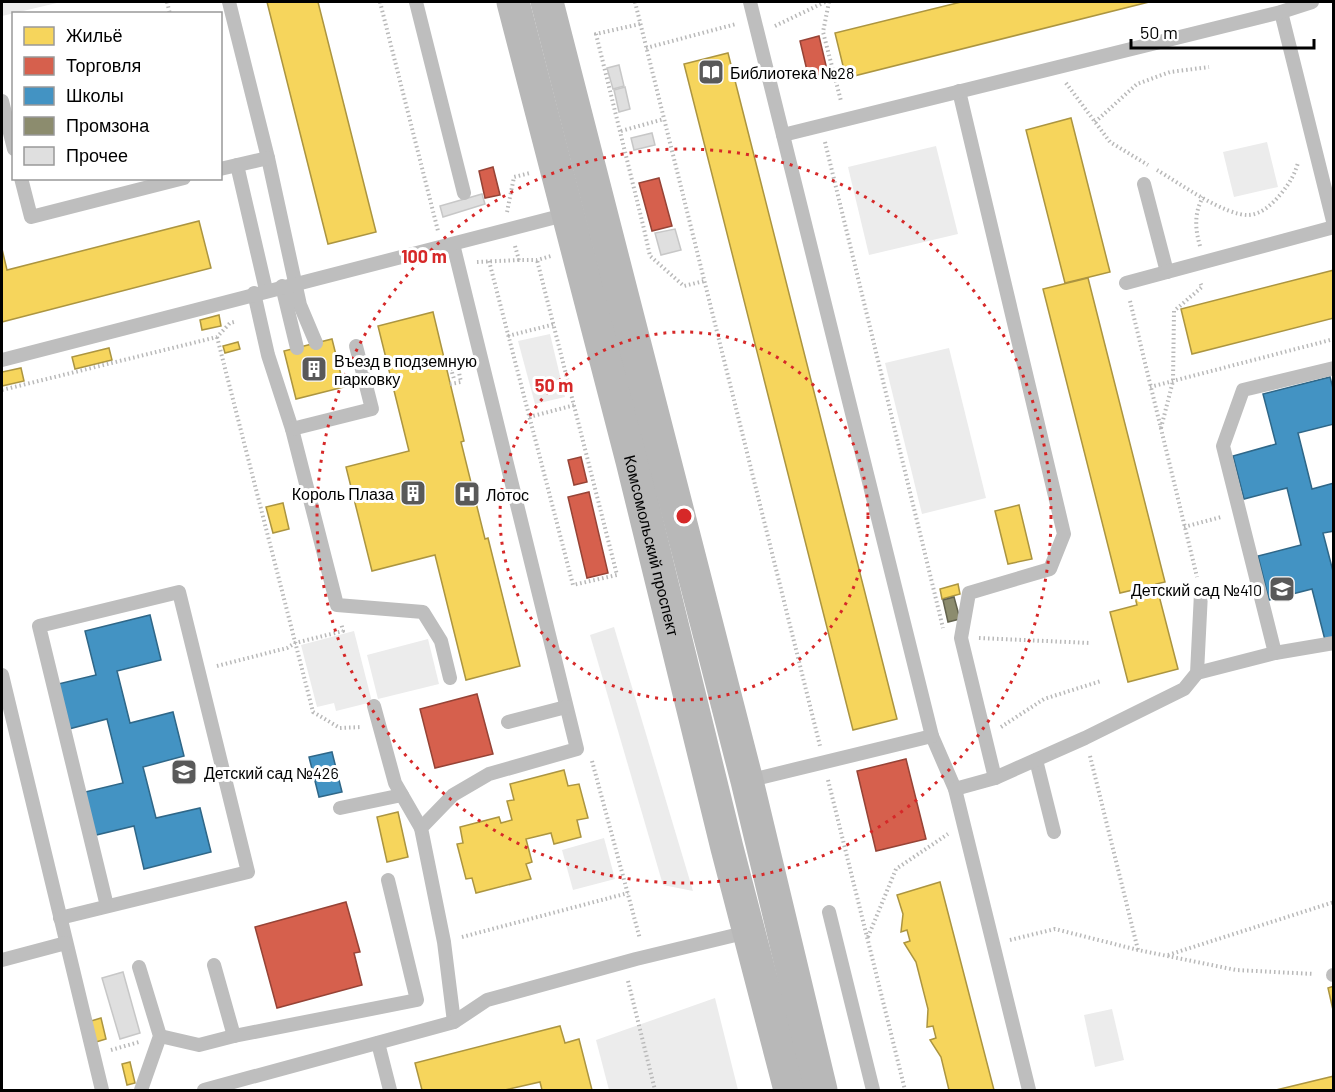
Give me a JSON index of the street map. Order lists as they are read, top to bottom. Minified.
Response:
{"streets":{"main road":["Комсомольский проспект"]},"places":{"library":["Библиотека №28"],"building":["Въезд в подземную парковку","Король Плаза"],"hospital":["Лотос"],"school or university":["Детский сад №410","Детский сад №426"]},"legend":["Жильё","Торговля","Школы","Промзона","Прочее"],"scale_bar":"50 m","rings":["100 m","50 m"]}
